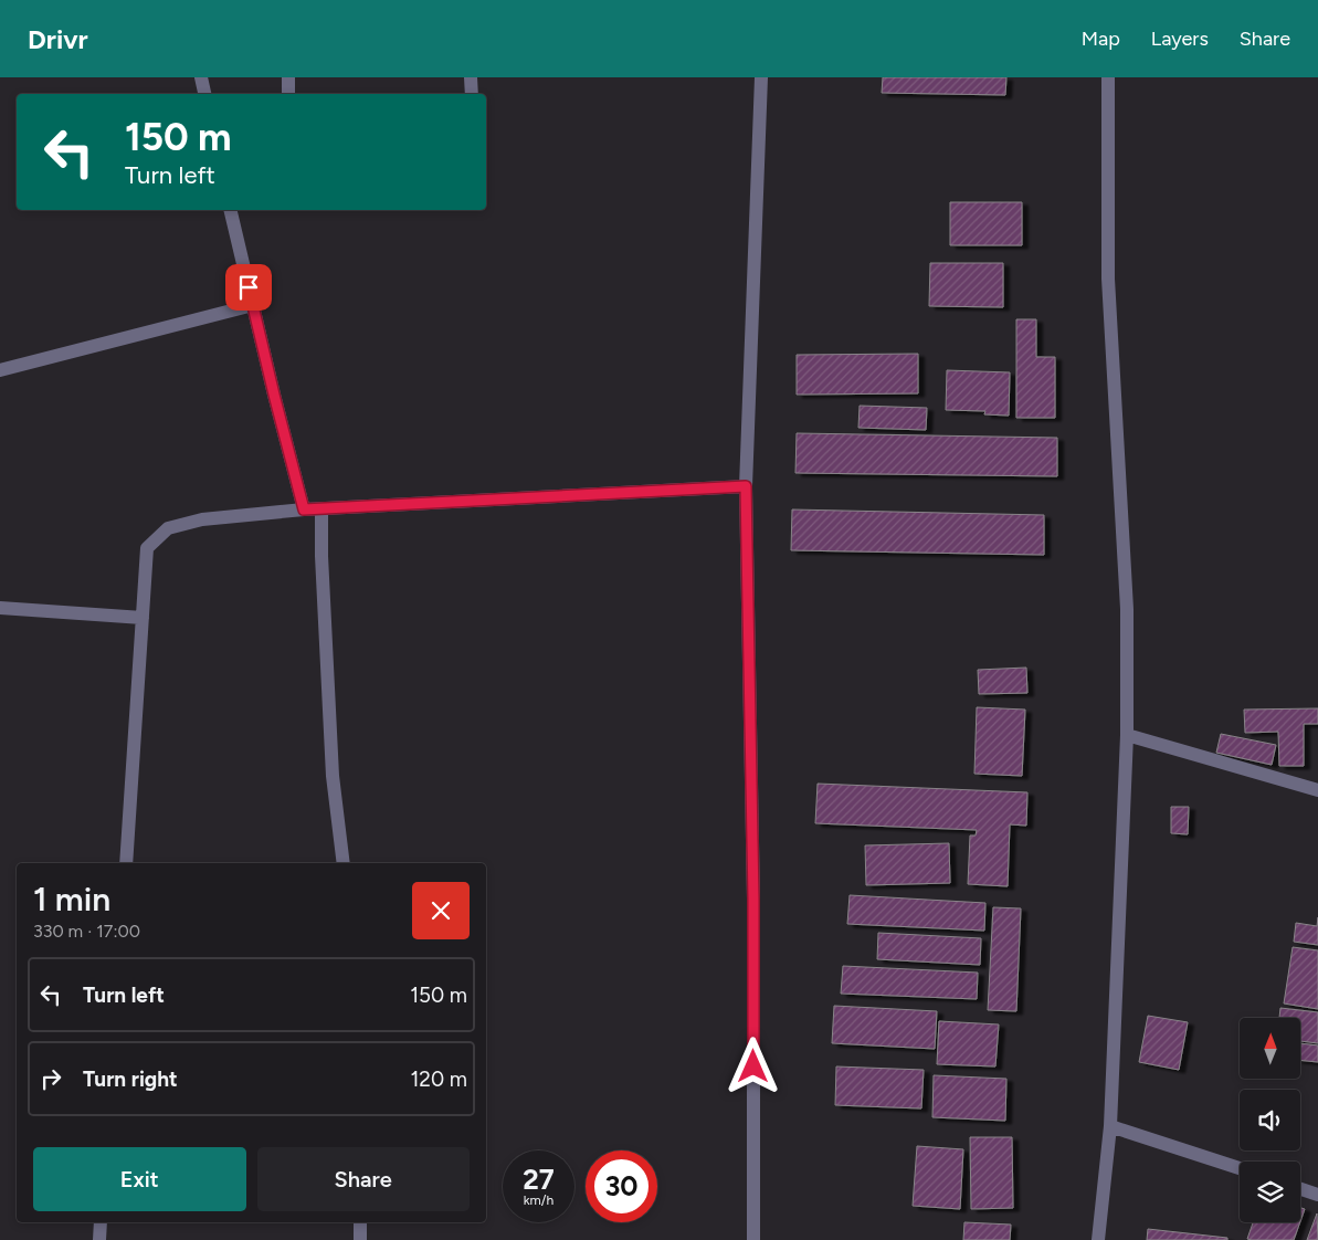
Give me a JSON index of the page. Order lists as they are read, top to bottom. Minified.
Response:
{"north":"top","page":{"header":"Drivr","nav":["Map","Layers","Share"],"turn":["150 m","Turn left"],"heading":["1 min","330 m · 17:00"],"list":[{"name":"Turn left","value":"150 m"},{"name":"Turn right","value":"120 m"}],"buttons":["Exit","Share"],"speed":"27 km/h","limit":"30"}}
